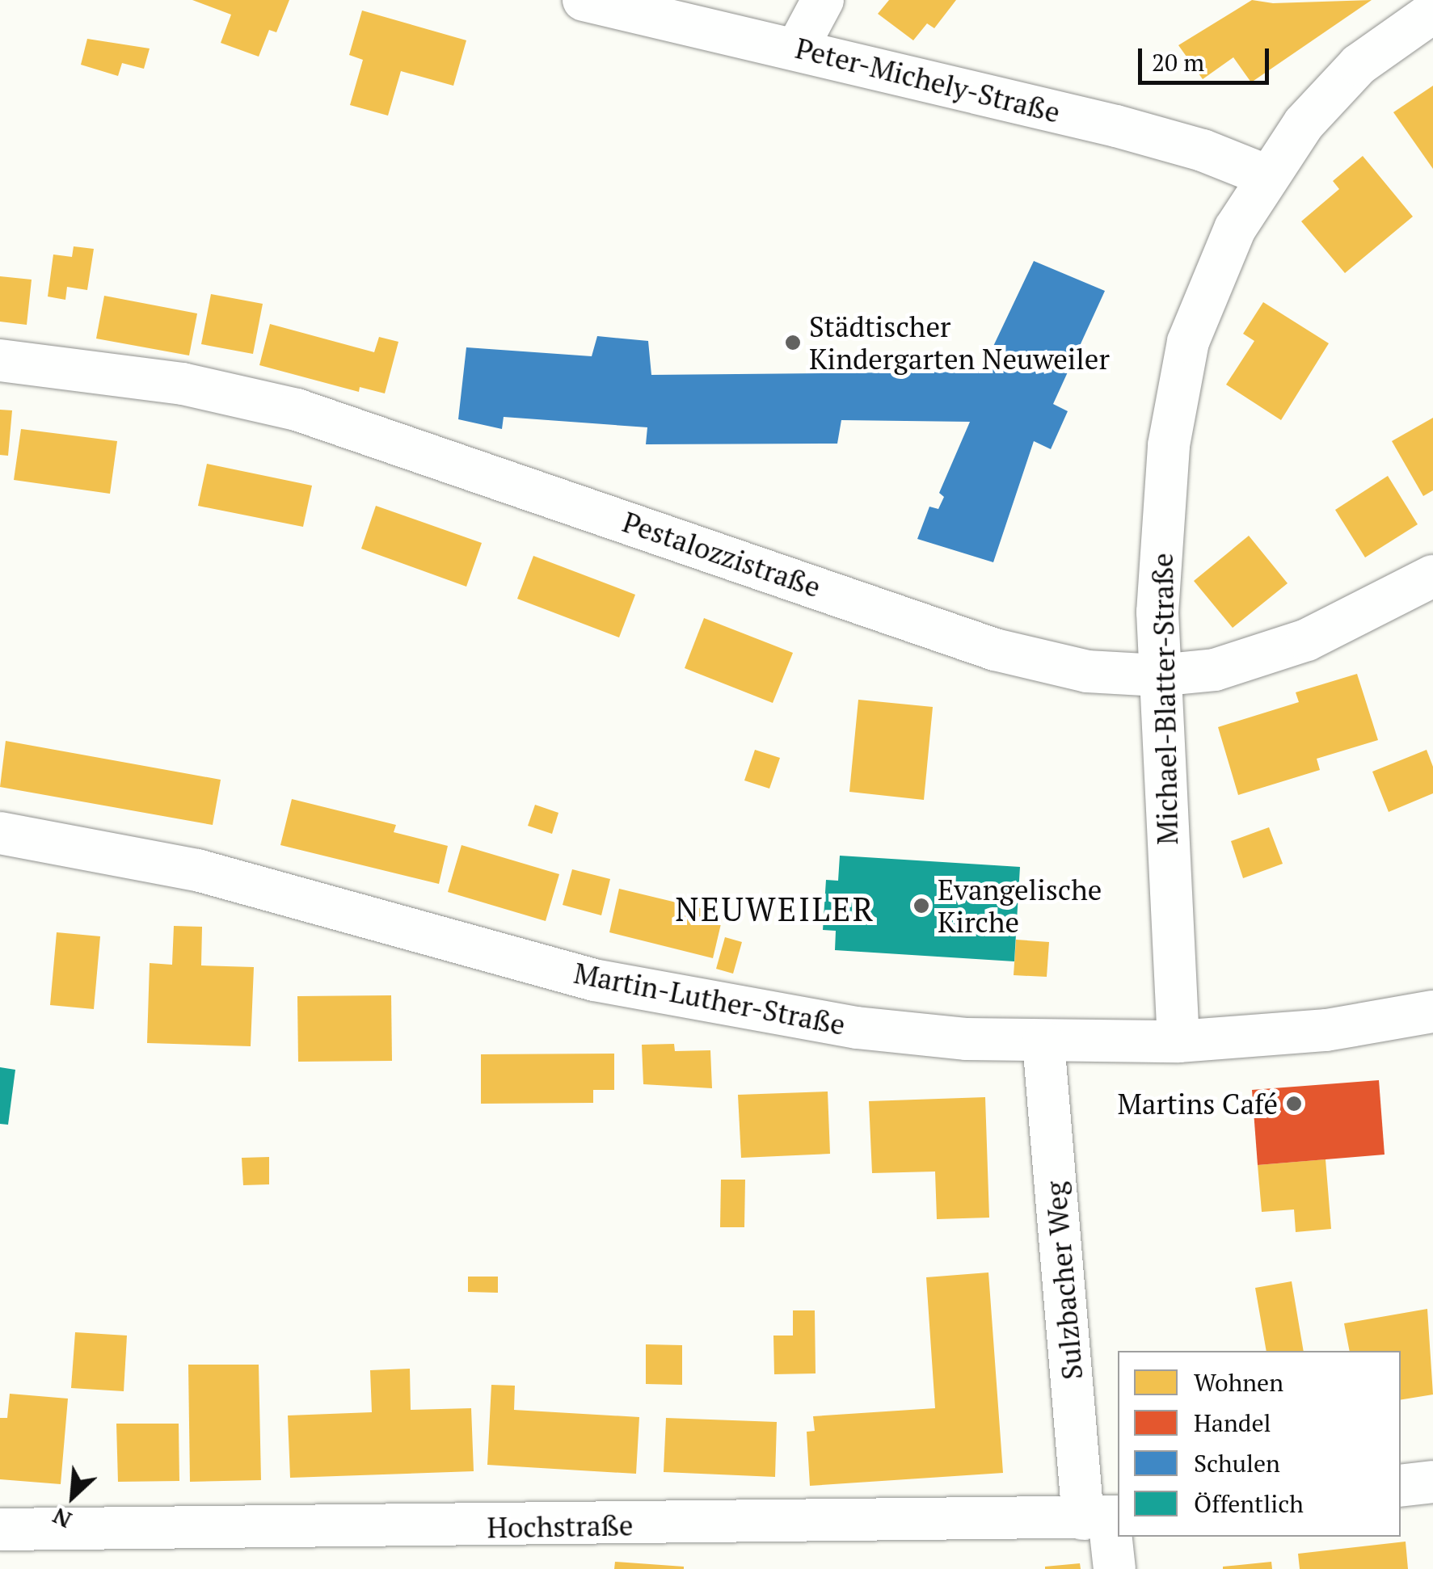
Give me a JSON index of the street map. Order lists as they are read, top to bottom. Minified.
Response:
{"streets":{"street":["Peter-Michely-Straße","Pestalozzistraße","Michael-Blatter-Straße","Martin-Luther-Straße","Sulzbacher Weg","Hochstraße"]},"crossings":[["Peter-Michely-Straße","Michael-Blatter-Straße"],["Pestalozzistraße","Michael-Blatter-Straße"],["Michael-Blatter-Straße","Martin-Luther-Straße"],["Martin-Luther-Straße","Sulzbacher Weg"],["Sulzbacher Weg","Hochstraße"]],"districts":["NEUWEILER"],"places":["Städtischer Kindergarten Neuweiler","Evangelische Kirche","Martins Café"],"legend":["Wohnen","Handel","Schulen","Öffentlich"],"scale_bar":"20 m","north":"bottom left"}
